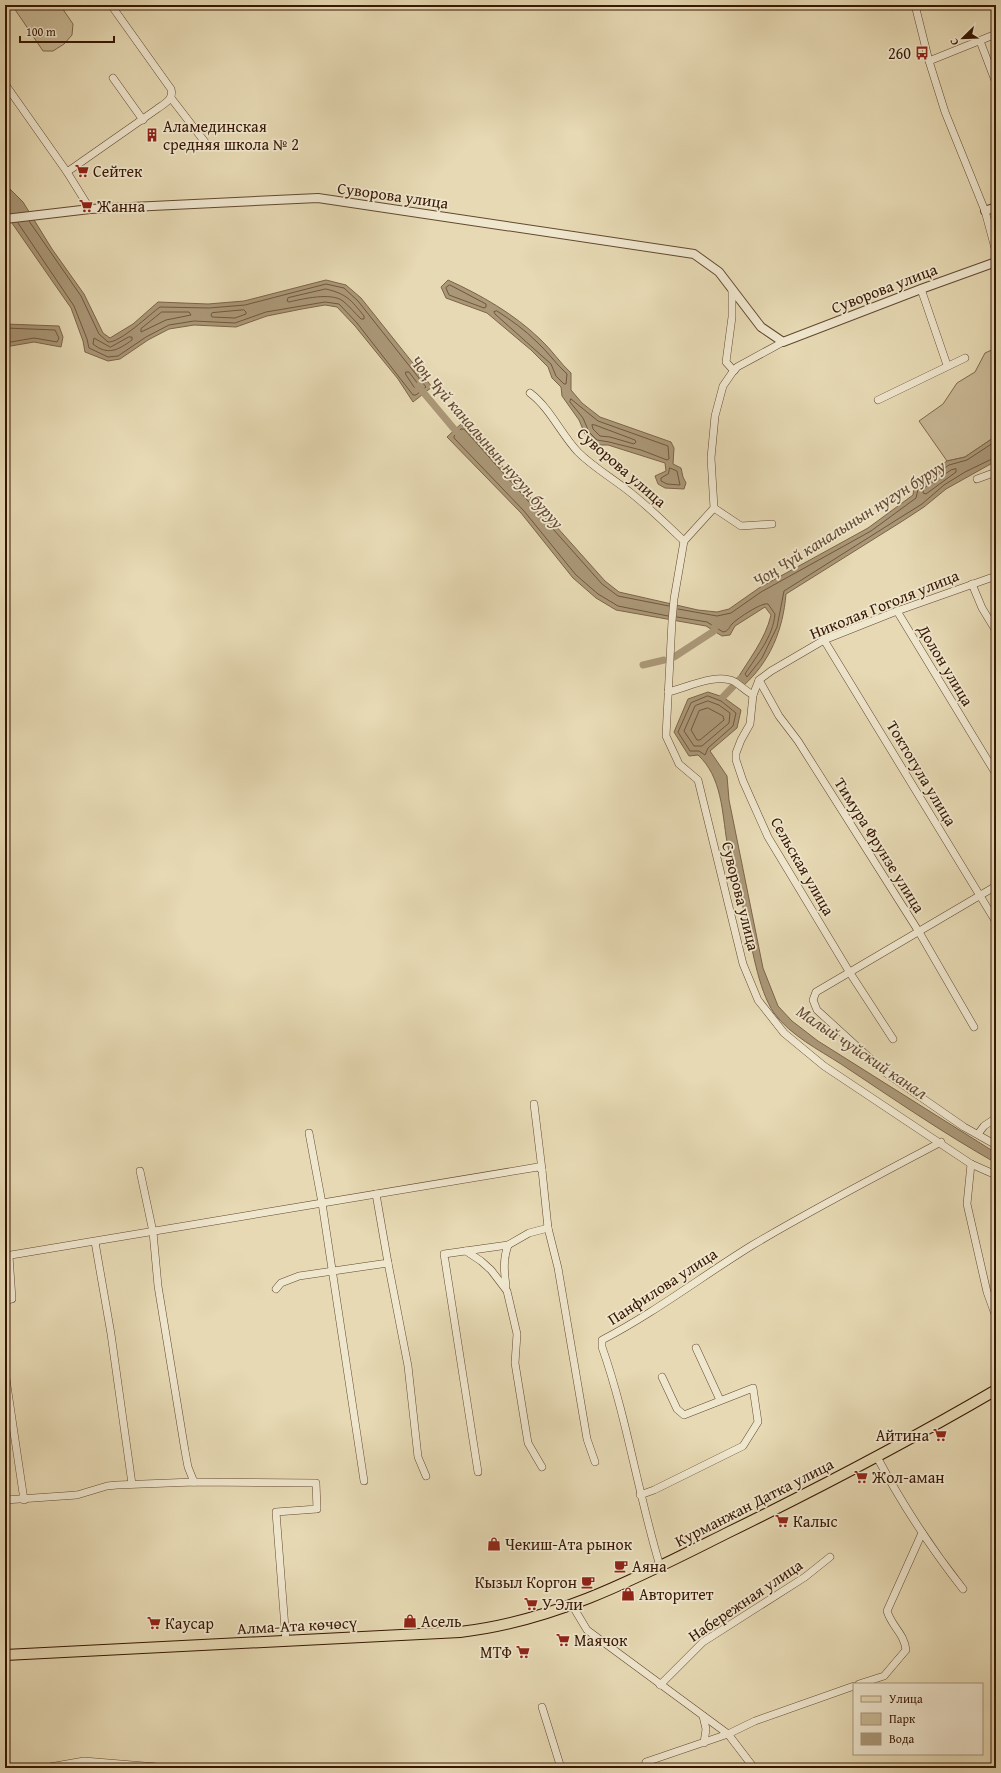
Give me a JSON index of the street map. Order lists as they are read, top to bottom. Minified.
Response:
{"streets":{"main road":["Курманжан Датка улица","Алма-Ата көчөсү"],"street":["Суворова улица","Николая Гоголя улица","Долон улица","Токтогула улица","Тимура Фрунзе улица","Сельская улица","Панфилова улица","Набережная улица"]},"crossings":[["Суворова улица","Панфилова улица"],["Николая Гоголя улица","Долон улица"],["Николая Гоголя улица","Токтогула улица"],["Николая Гоголя улица","Тимура Фрунзе улица"],["Николая Гоголя улица","Сельская улица"],["Панфилова улица","Курманжан Датка улица"],["Курманжан Датка улица","Алма-Ата көчөсү"]],"water":["Чоң Чүй каналынын нугун буруу","Малый чуйский канал"],"places":{"bus stop":["260"],"building":["Аламединская средняя школа № 2"],"supermarket":["Сейтек","Жанна","Айтина","Жол-аман","Калыс","У Эли","Каусар","Маячок","МТФ"],"shop":["Чекиш-Ата рынок","Авторитет","Асель"],"cafe":["Аяна","Кызыл Коргон"]},"legend":["Улица","Парк","Вода"],"scale_bar":"100 m","north":"bottom left"}
